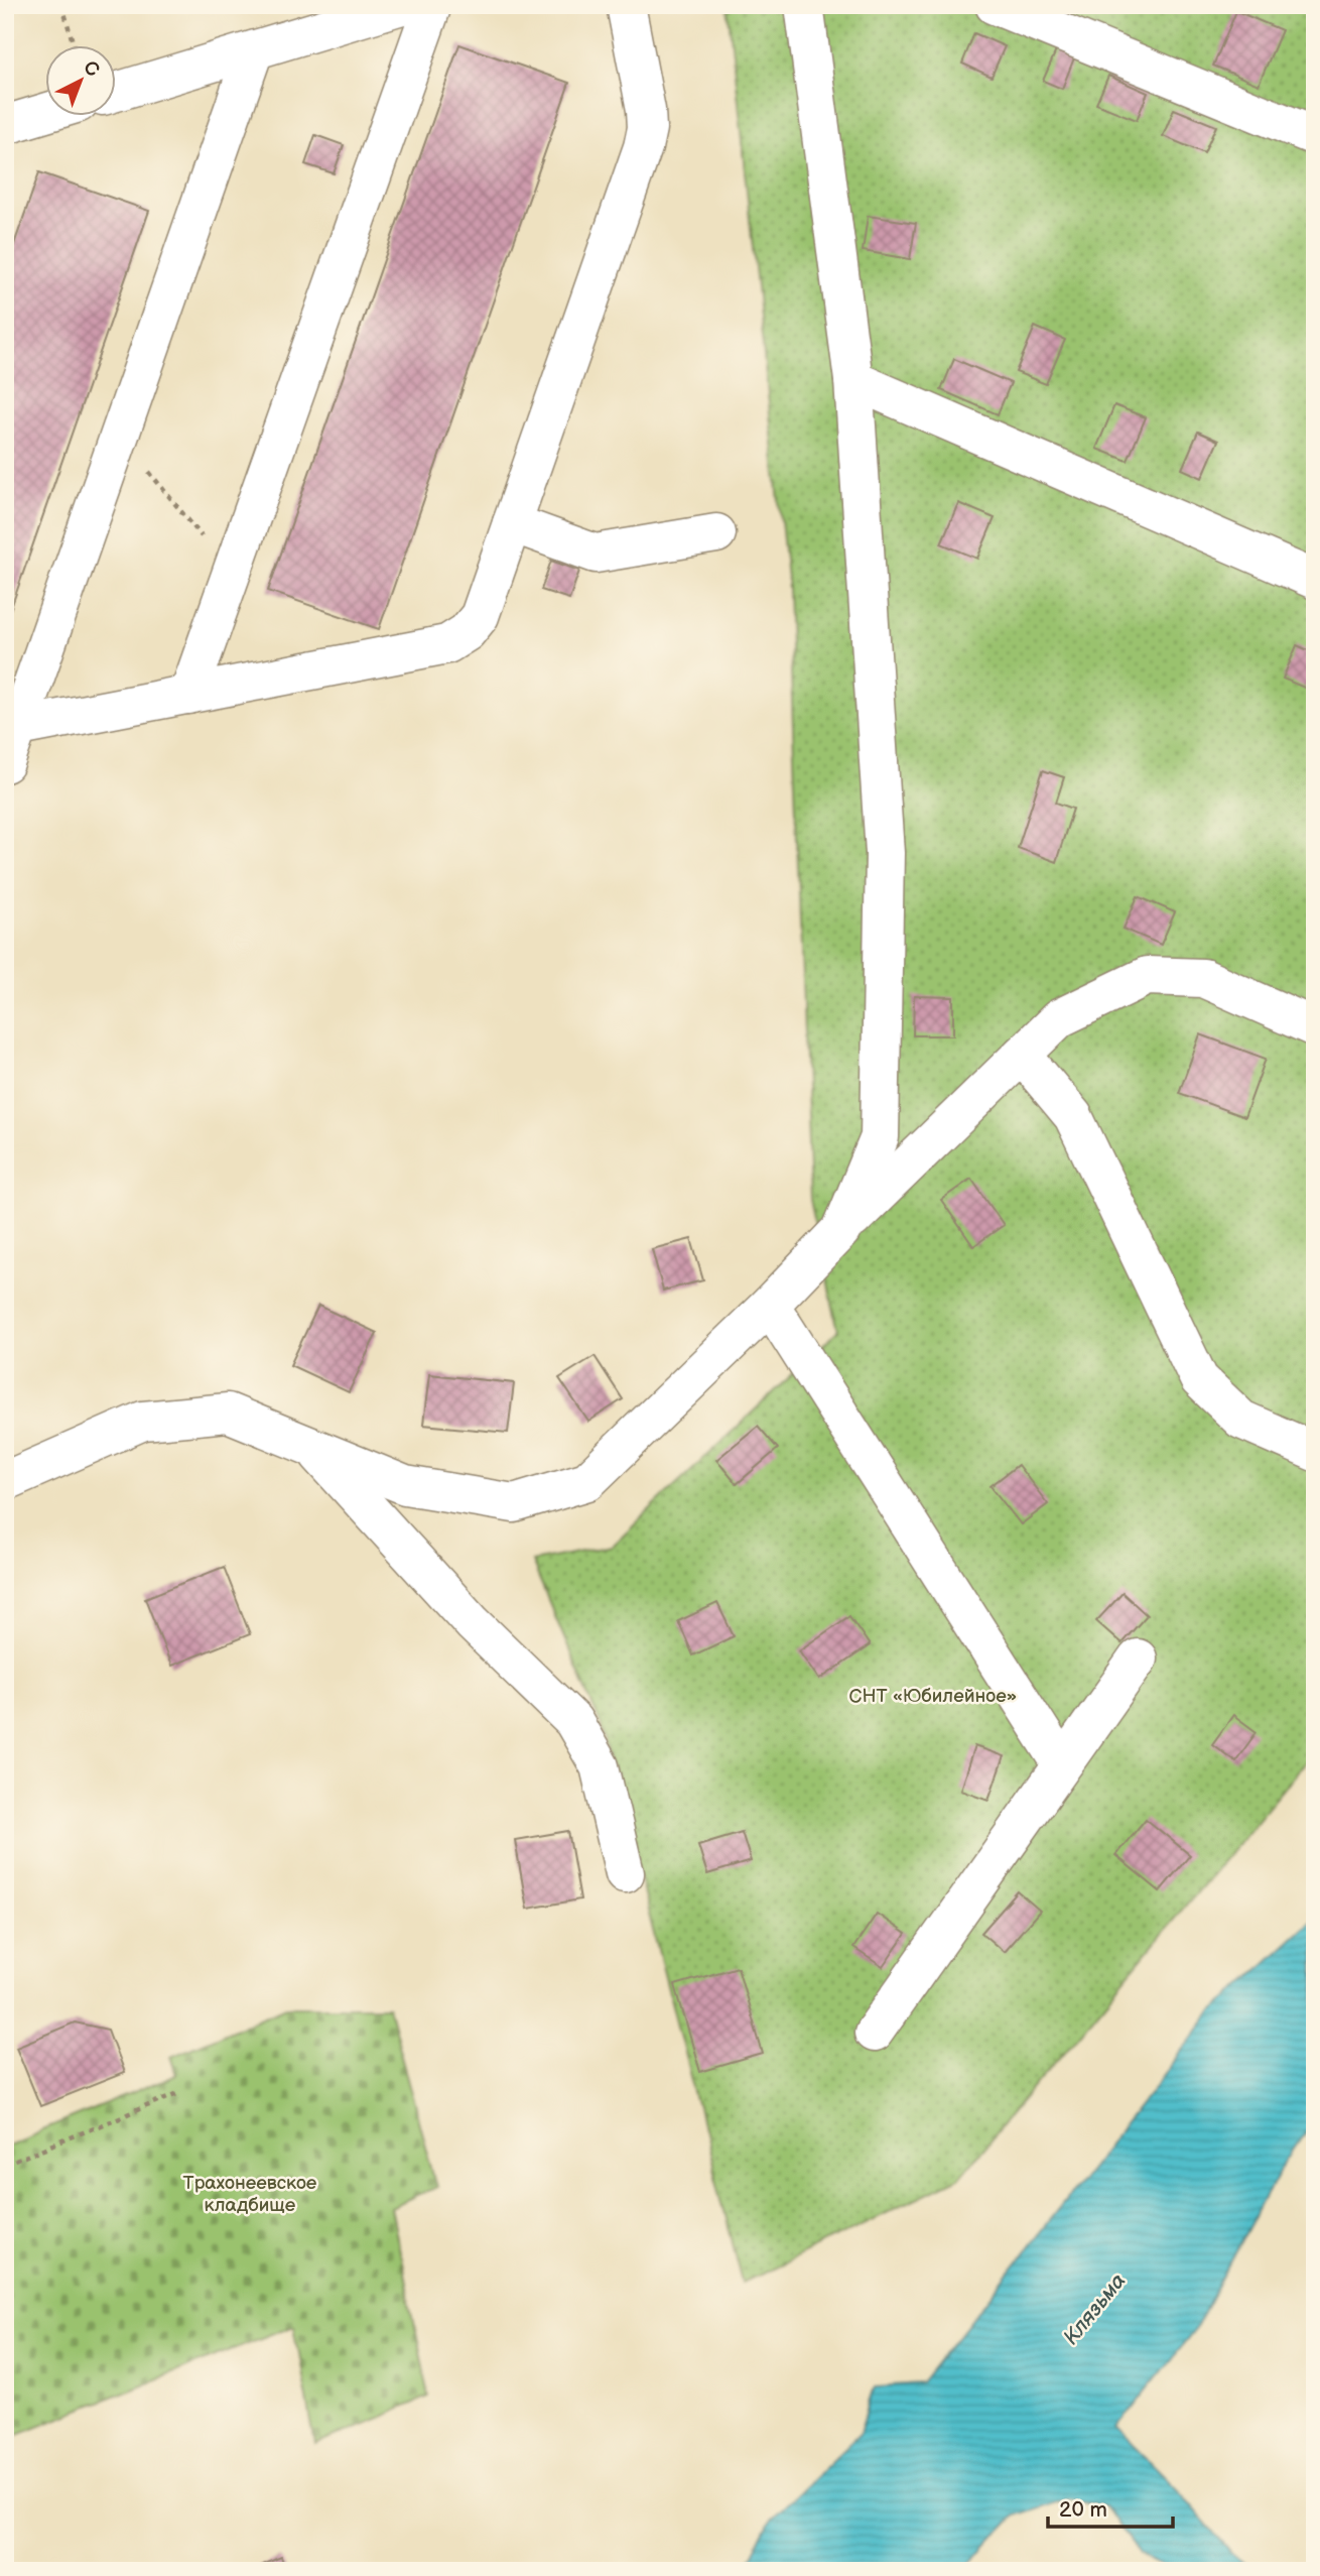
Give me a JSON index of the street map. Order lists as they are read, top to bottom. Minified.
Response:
{"water":["Клязьма"],"parks":["СНТ «Юбилейное»","Трахонеевское кладбище"],"scale_bar":"20 m","north":"top right"}
